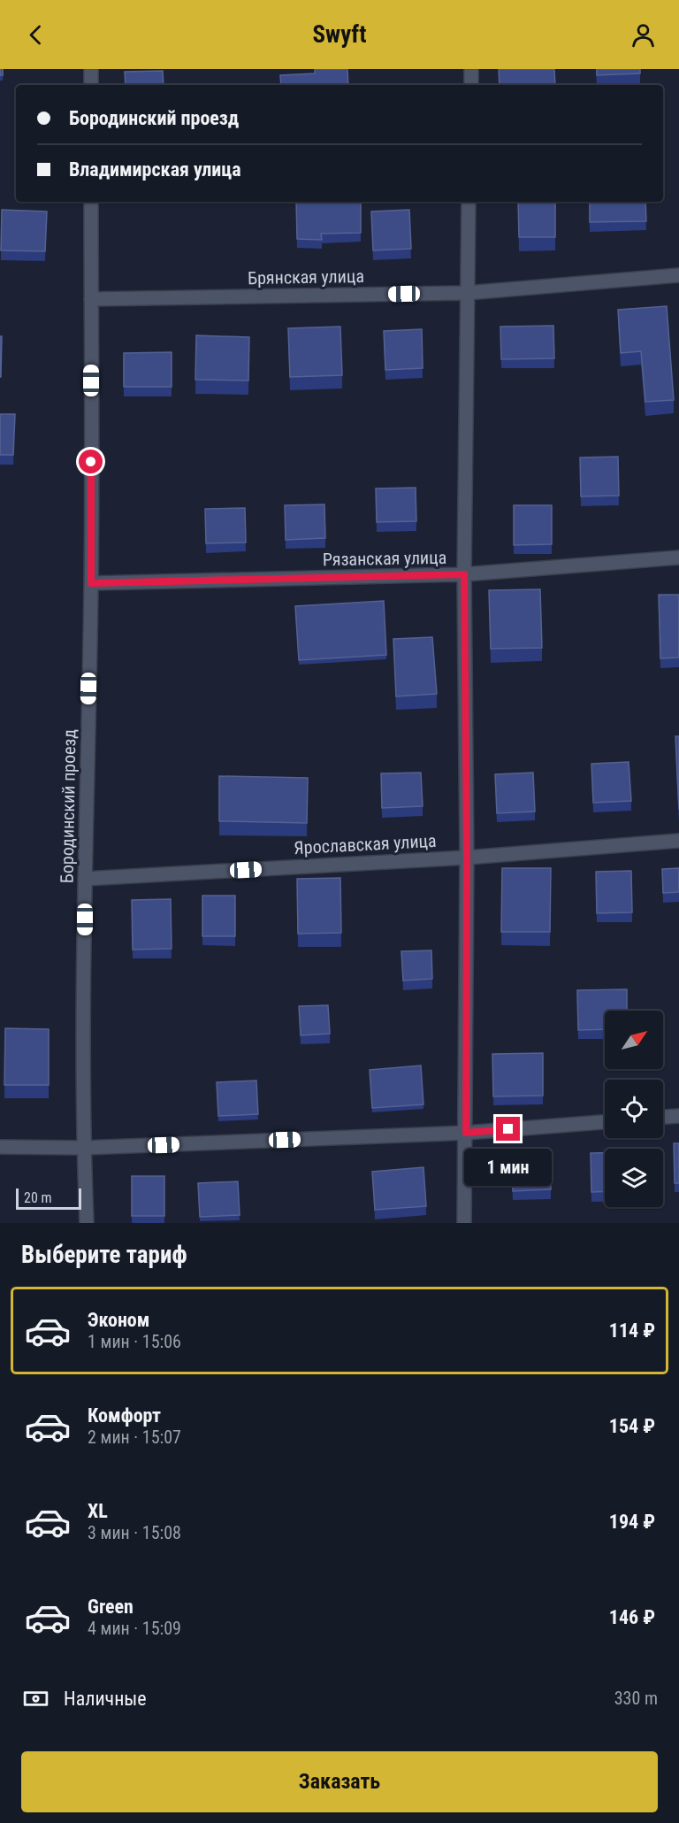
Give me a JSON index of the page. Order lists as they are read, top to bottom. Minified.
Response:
{"streets":{"street":["Брянская улица","Рязанская улица","Бородинский проезд","Ярославская улица"]},"crossings":[["Брянская улица","Бородинский проезд"],["Рязанская улица","Бородинский проезд"],["Бородинский проезд","Ярославская улица"]],"scale_bar":"20 m","north":"top right","page":{"header":"Swyft","banner":["Бородинский проезд","Владимирская улица"],"bubble":"1 мин","scale":"20 m","heading":"Выберите тариф","list":[{"name":"Эконом","note":"1 мин · 15:06","value":"114 ₽"},{"name":"Комфорт","note":"2 мин · 15:07","value":"154 ₽"},{"name":"XL","note":"3 мин · 15:08","value":"194 ₽"},{"name":"Green","note":"4 мин · 15:09","value":"146 ₽"}],"pay":["Наличные","330 m"],"buttons":"Заказать"}}
